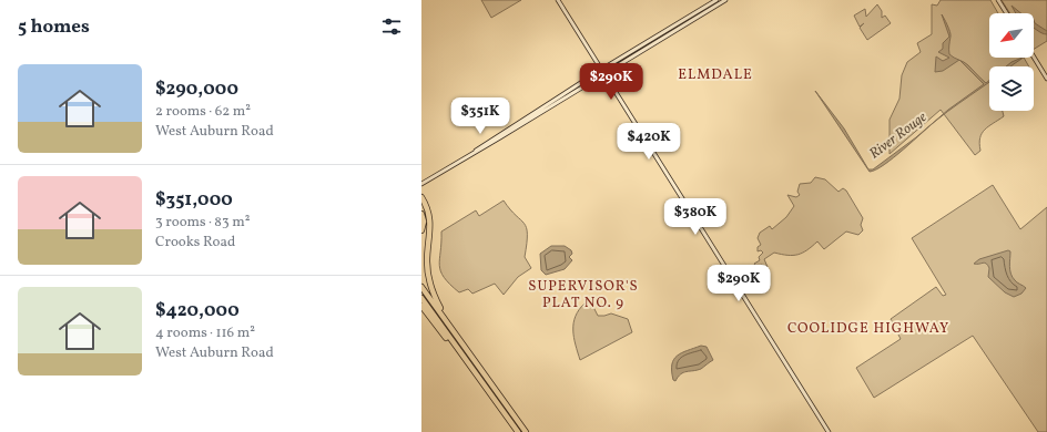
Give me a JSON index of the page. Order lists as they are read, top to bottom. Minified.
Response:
{"districts":["ELMDALE","SUPERVISOR'S PLAT NO. 9","COOLIDGE HIGHWAY"],"water":["River Rouge"],"north":"bottom left","page":{"heading":"5 homes","list":[{"name":"$290,000","note":"2 rooms · 62 m² · West Auburn Road"},{"name":"$351,000","note":"3 rooms · 83 m² · Crooks Road"},{"name":"$420,000","note":"4 rooms · 116 m² · West Auburn Road"}],"price":["$290K","$351K","$420K","$380K","$290K"]}}
